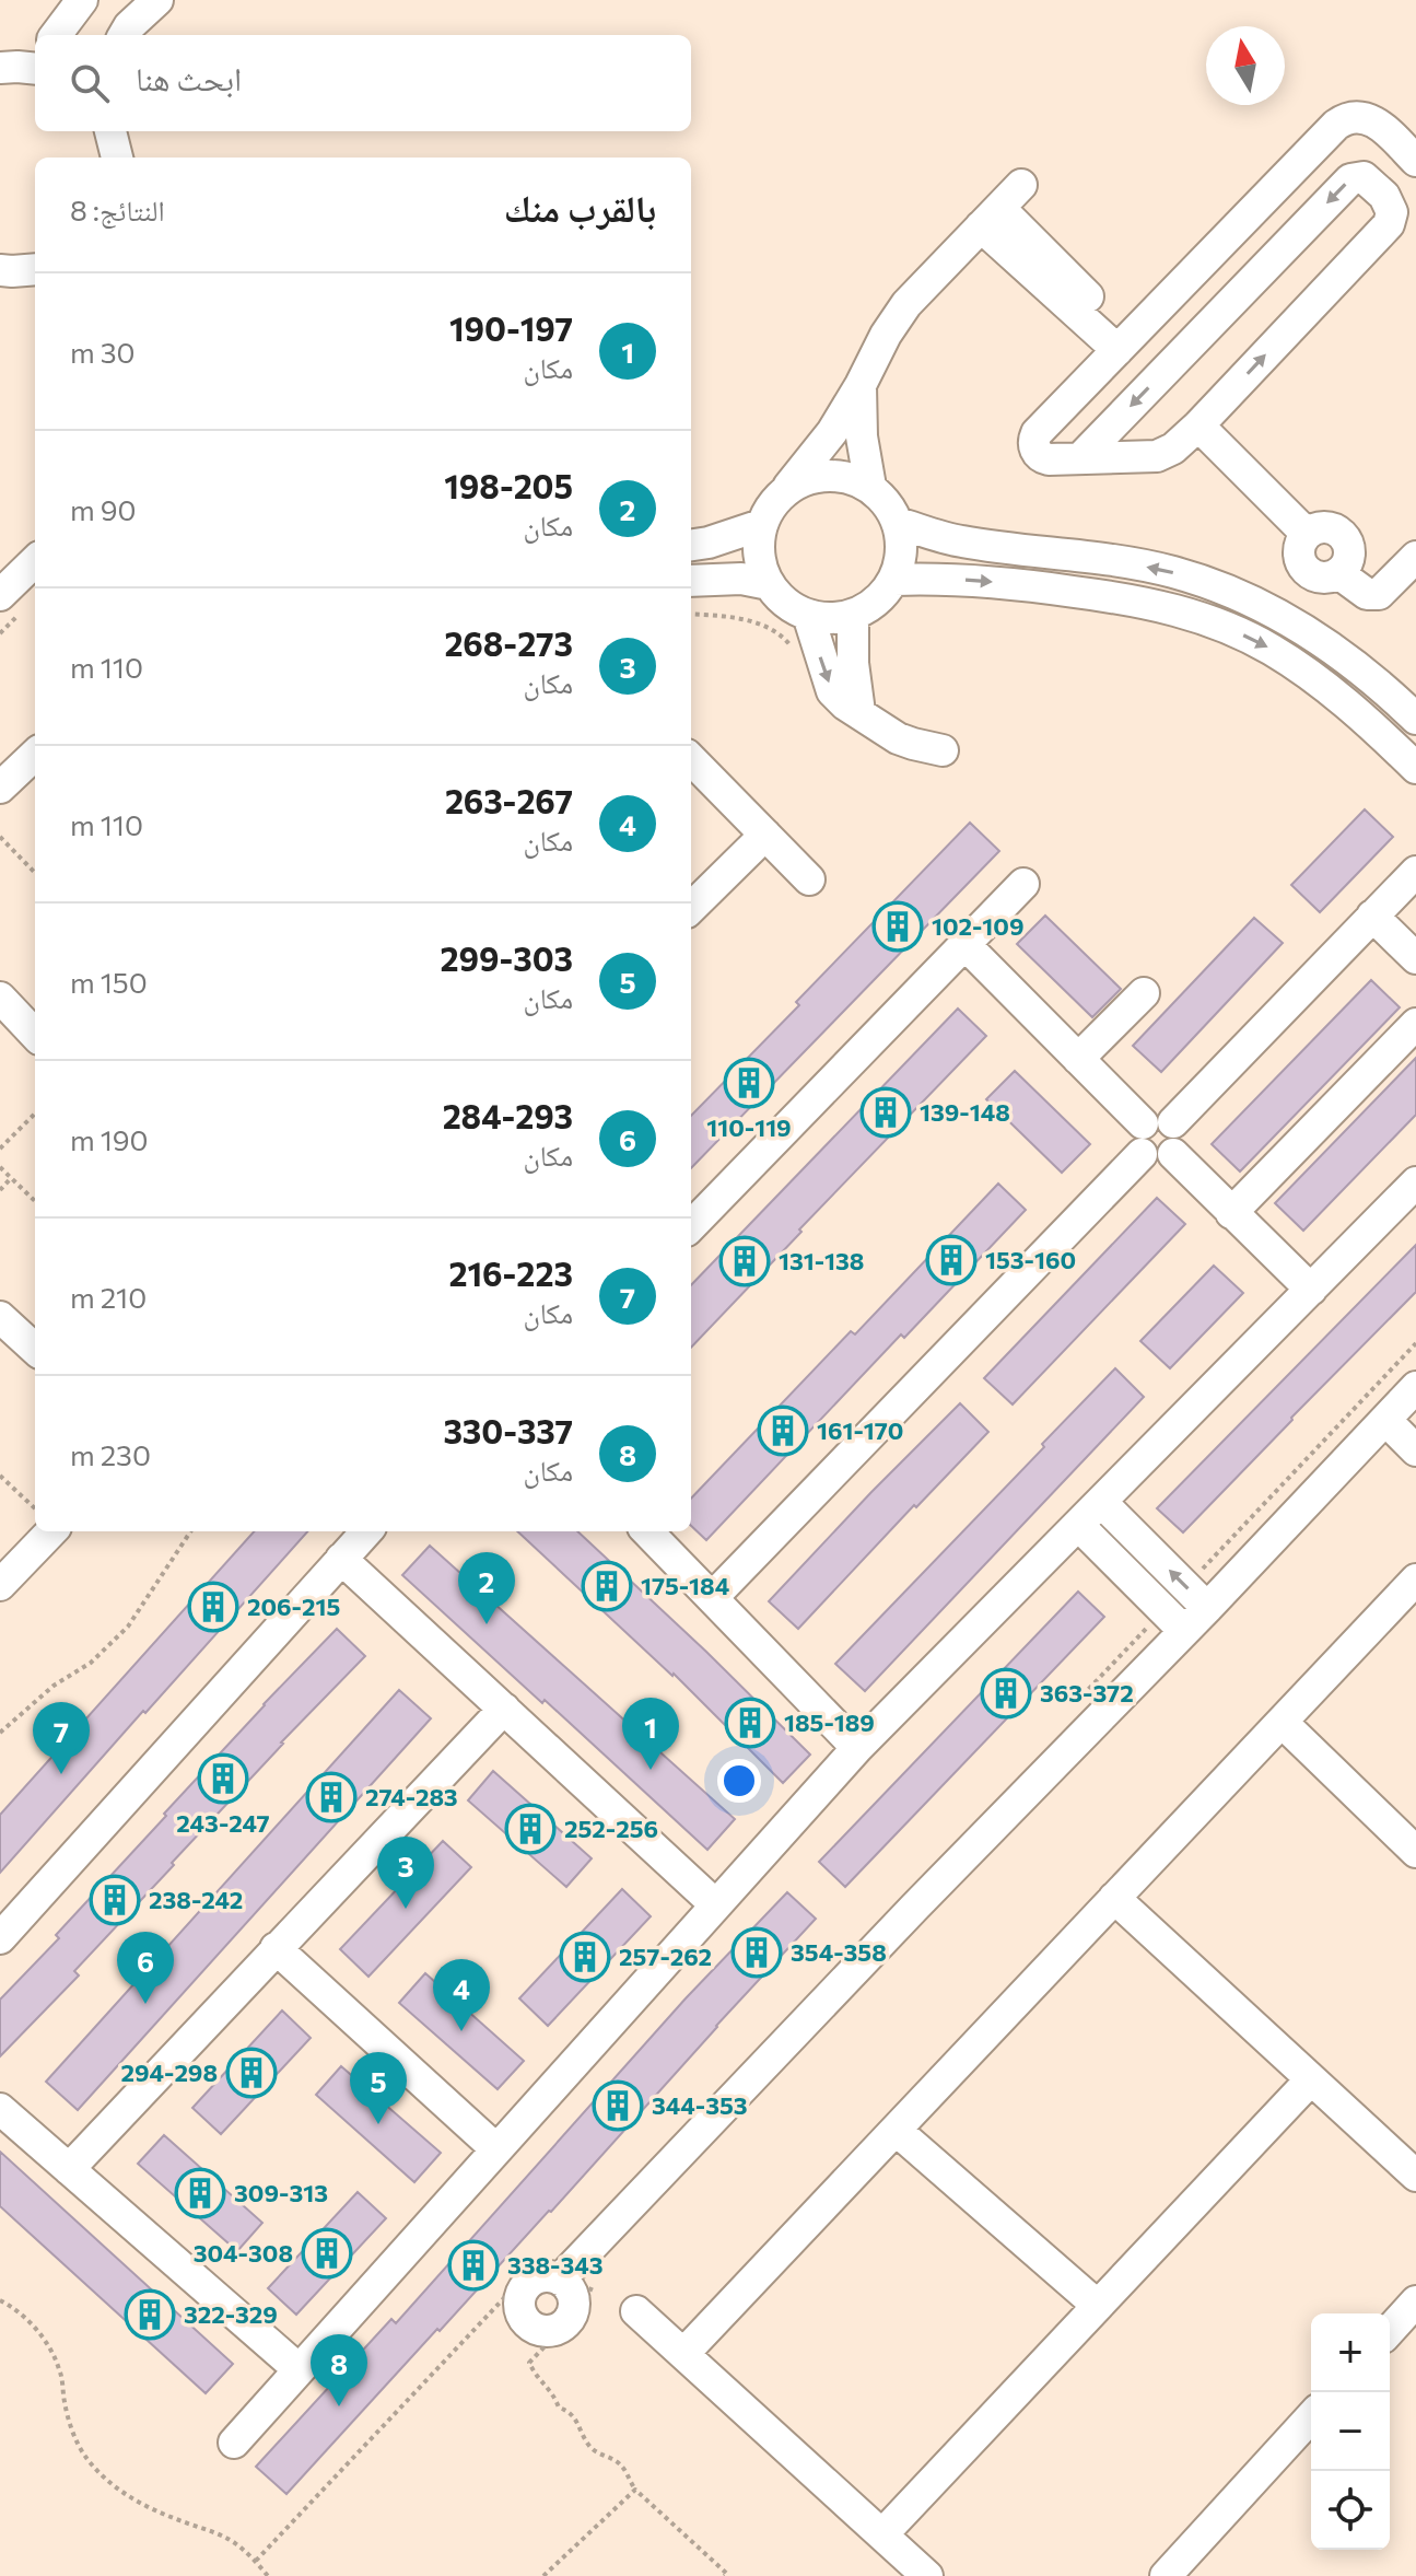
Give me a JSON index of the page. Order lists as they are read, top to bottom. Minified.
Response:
{"places":{"building":["102-109","110-119","139-148","153-160","131-138","161-170","175-184","206-215","363-372","185-189","243-247","274-283","252-256","238-242","354-358","257-262","294-298","344-353","309-313","304-308","338-343","322-329"]},"north":"top","page":{"search":"ابحث هنا","heading":["بالقرب منك","النتائج: 8"],"list":[{"mark":"1","name":"190-197","note":"مكان","value":"30 m"},{"mark":"2","name":"198-205","note":"مكان","value":"90 m"},{"mark":"3","name":"268-273","note":"مكان","value":"110 m"},{"mark":"4","name":"263-267","note":"مكان","value":"110 m"},{"mark":"5","name":"299-303","note":"مكان","value":"150 m"},{"mark":"6","name":"284-293","note":"مكان","value":"190 m"},{"mark":"7","name":"216-223","note":"مكان","value":"210 m"},{"mark":"8","name":"330-337","note":"مكان","value":"230 m"}],"pins":["2","1","7","3","6","4","5","8"],"map_buttons":["+","−"]}}
